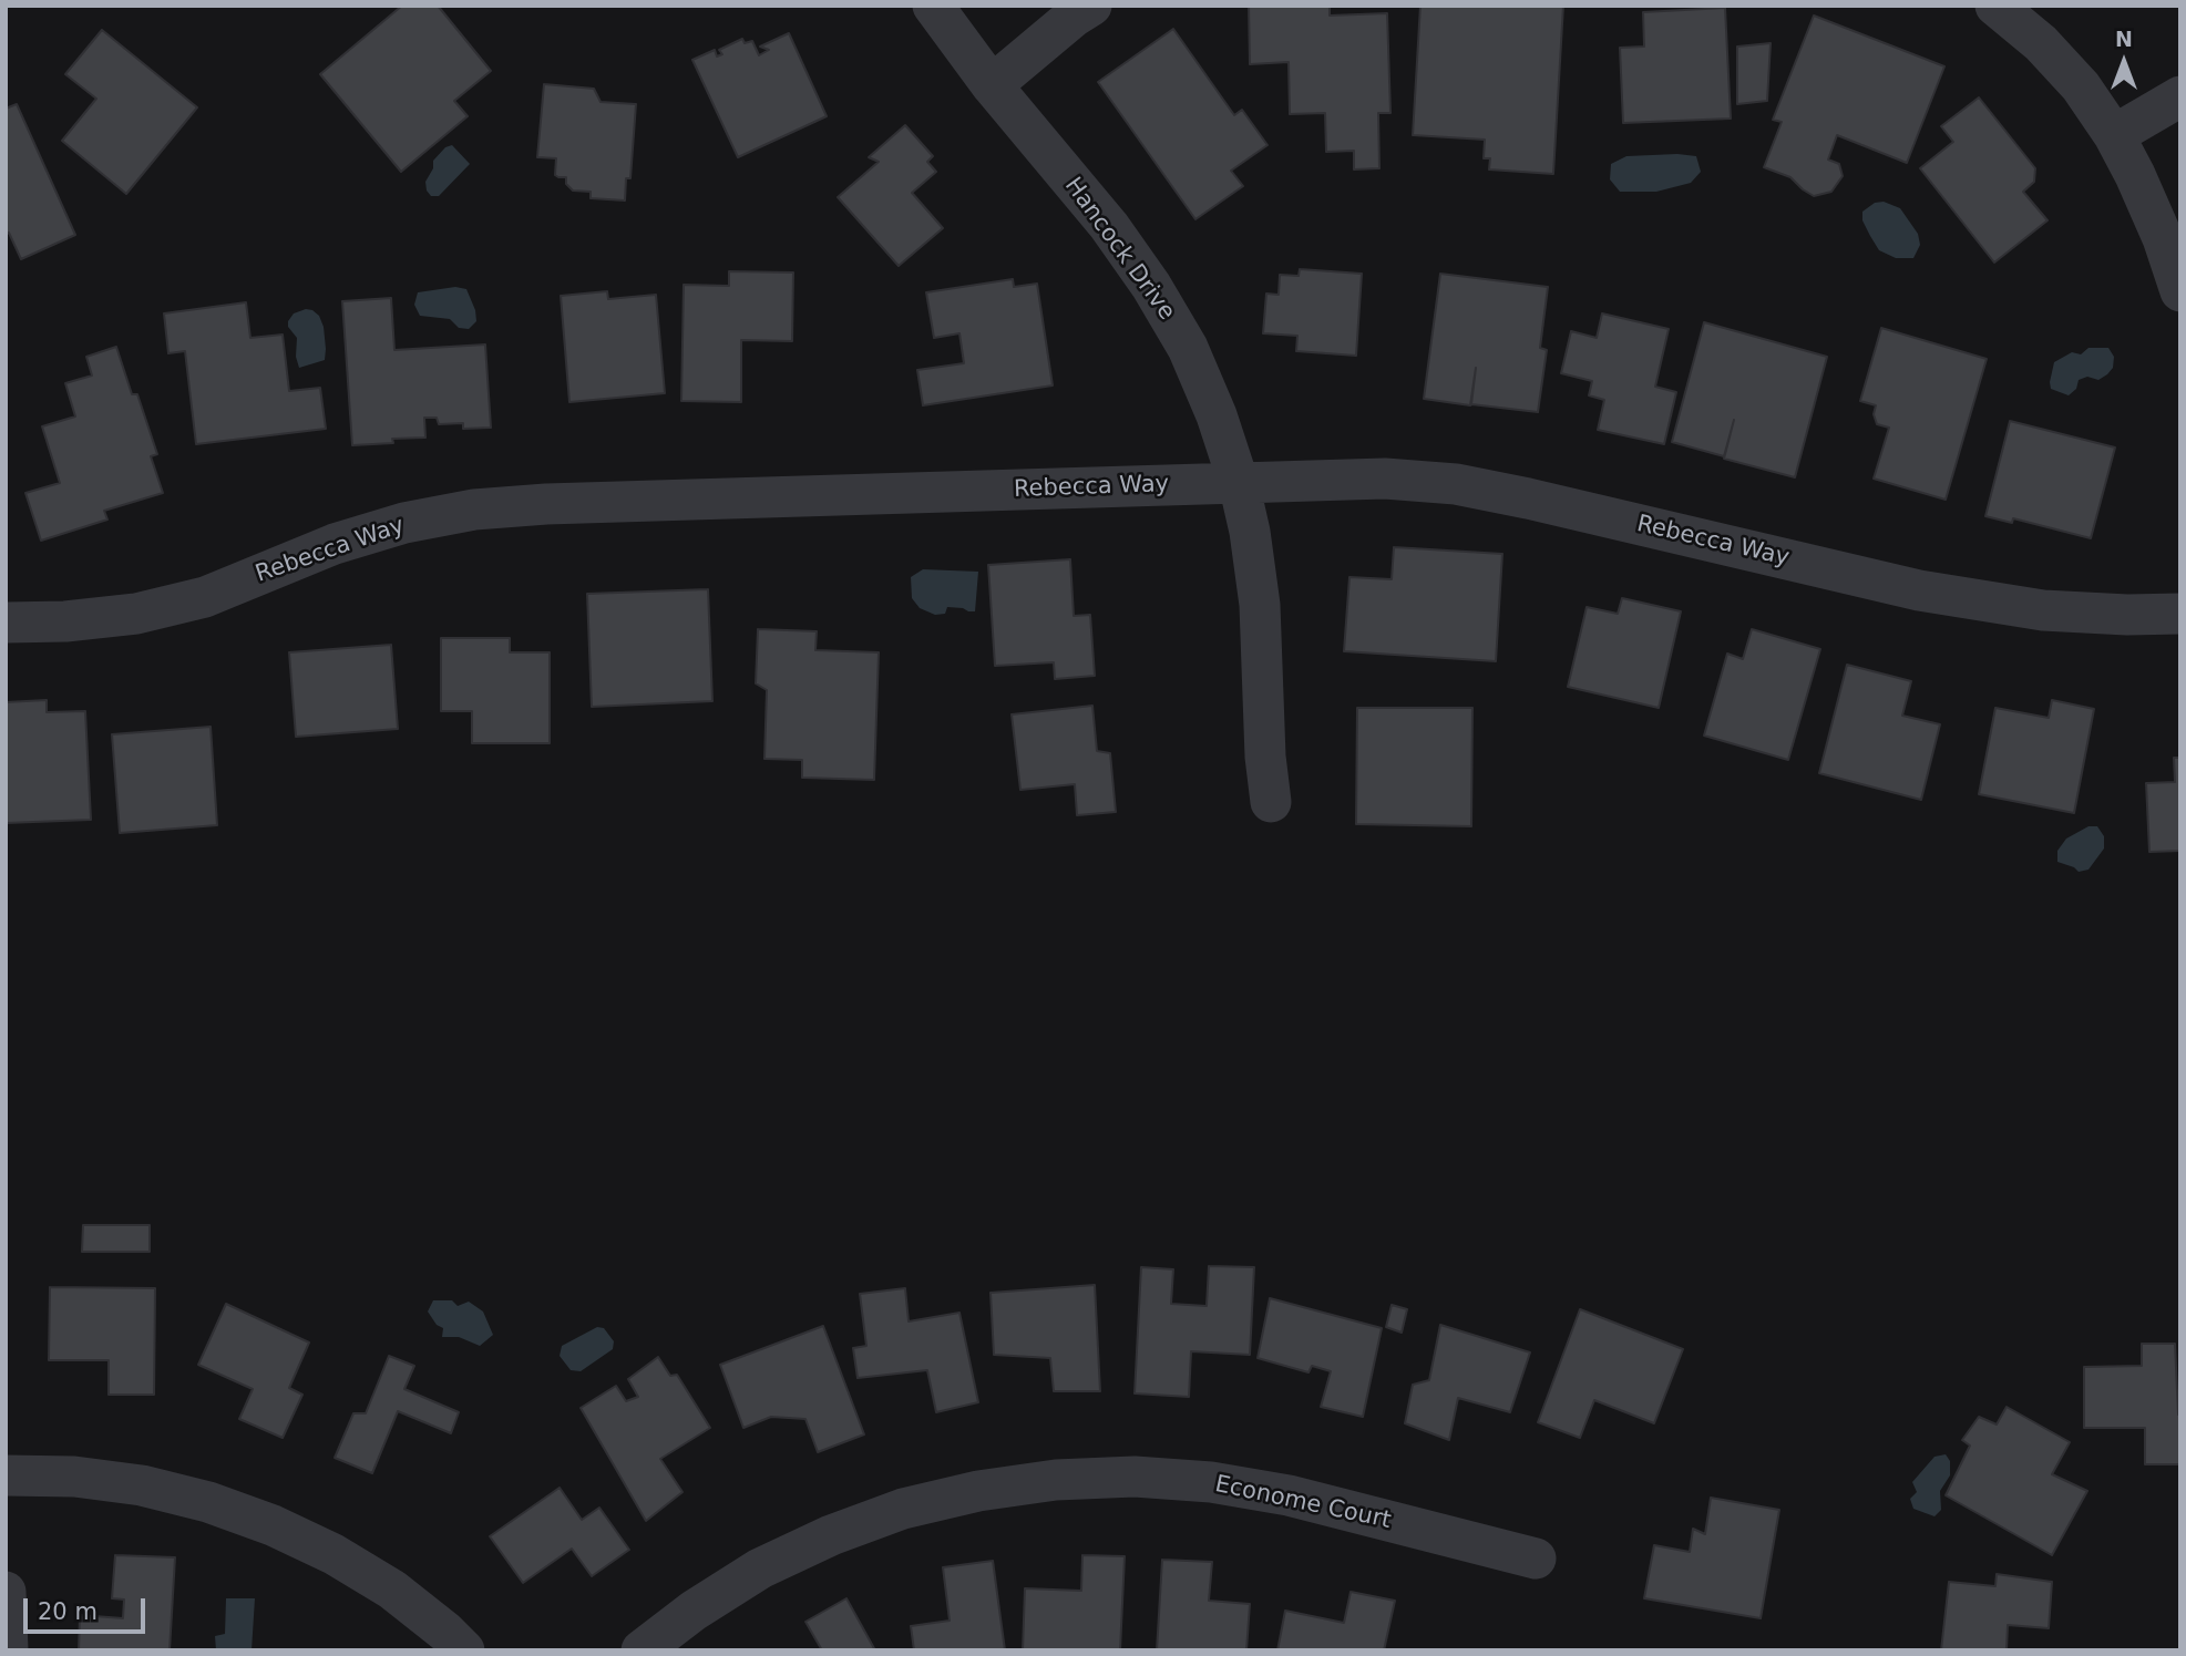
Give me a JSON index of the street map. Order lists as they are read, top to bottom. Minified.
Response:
{"streets":{"street":["Hancock Drive","Rebecca Way","Econome Court"]},"crossings":[["Hancock Drive","Rebecca Way"]],"scale_bar":"20 m","north":"top"}
